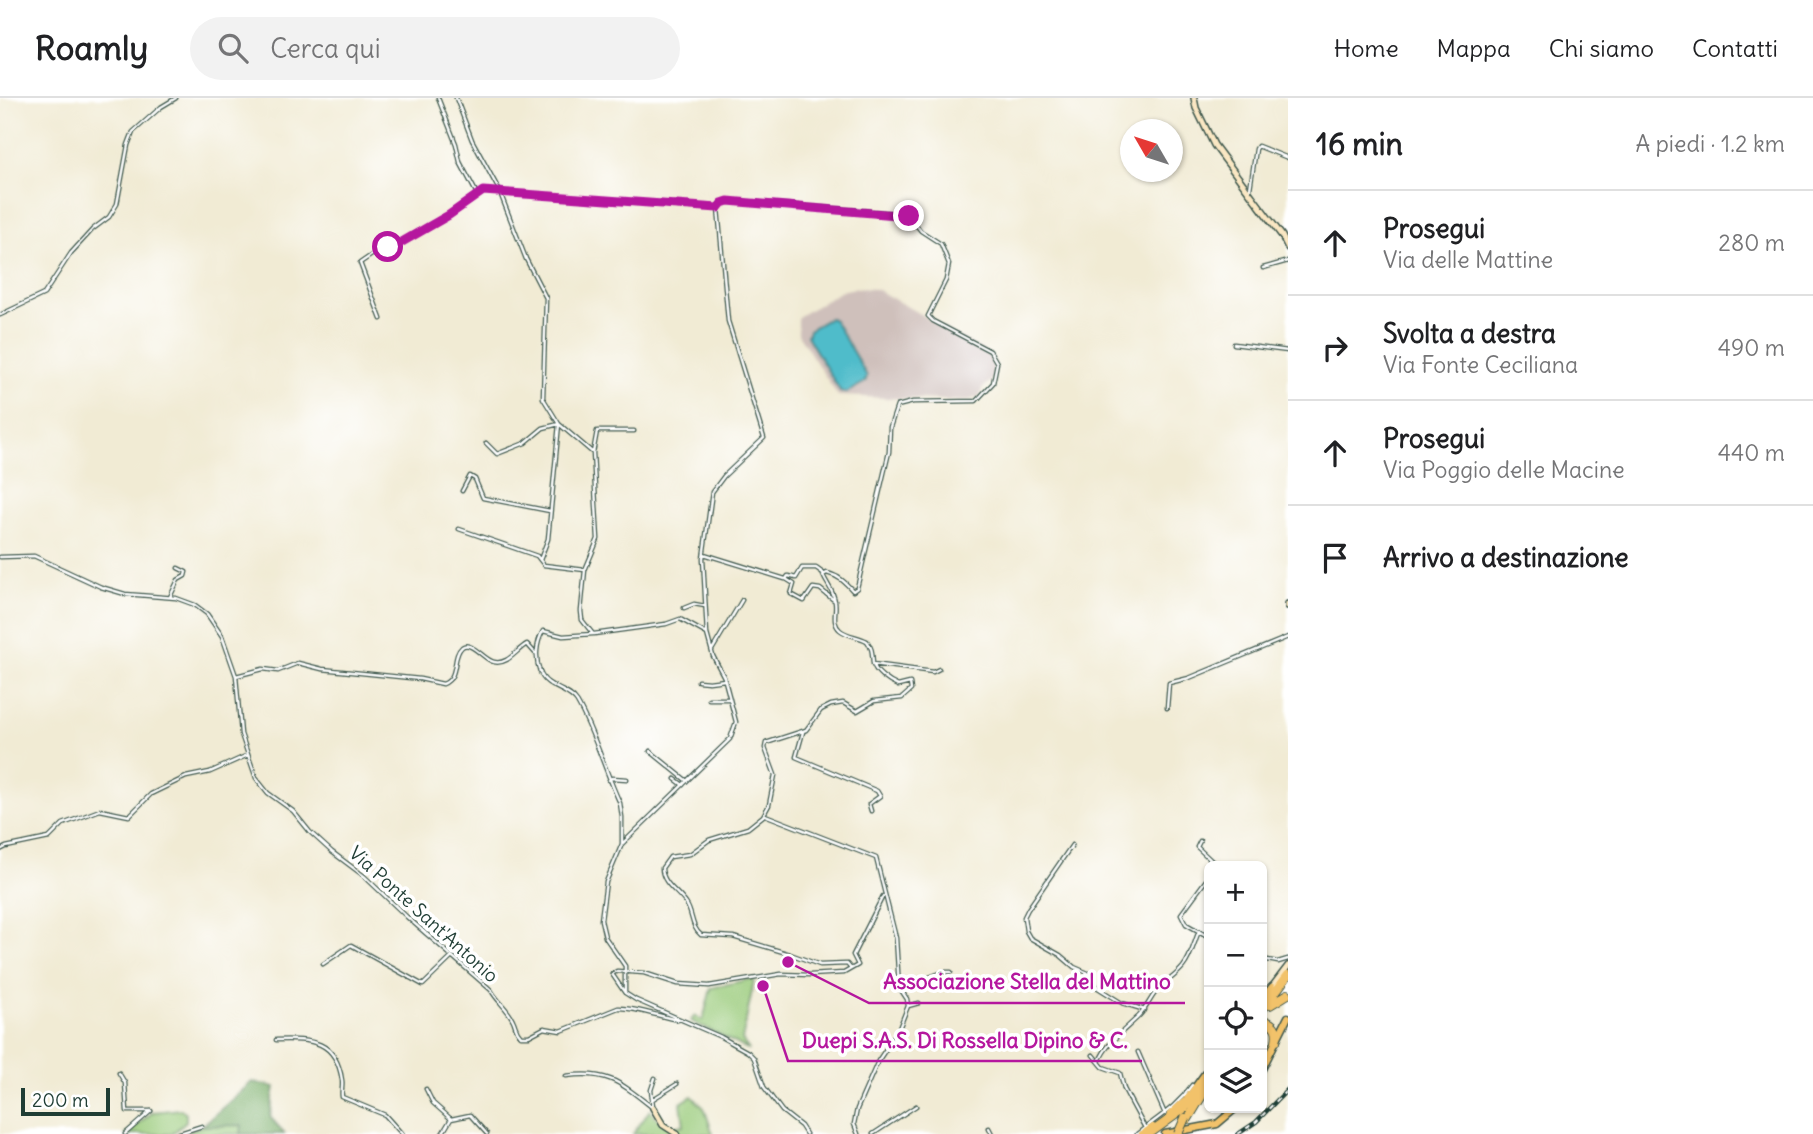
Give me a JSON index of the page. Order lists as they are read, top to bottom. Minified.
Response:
{"streets":{"street":["Via Ponte Sant'Antonio"]},"places":["Associazione Stella del Mattino","Duepi S.A.S. Di Rossella Dipino & C."],"scale_bar":"200 m","north":"top left","page":{"header":"Roamly","search":"Cerca qui","nav":["Home","Mappa","Chi siamo","Contatti"],"heading":["16 min","A piedi · 1.2 km"],"list":[["Prosegui","Via delle Mattine","280 m"],["Svolta a destra","Via Fonte Ceciliana","490 m"],["Prosegui","Via Poggio delle Macine","440 m"],"Arrivo a destinazione"],"map_buttons":["+","−"],"scale":"200 m"}}
